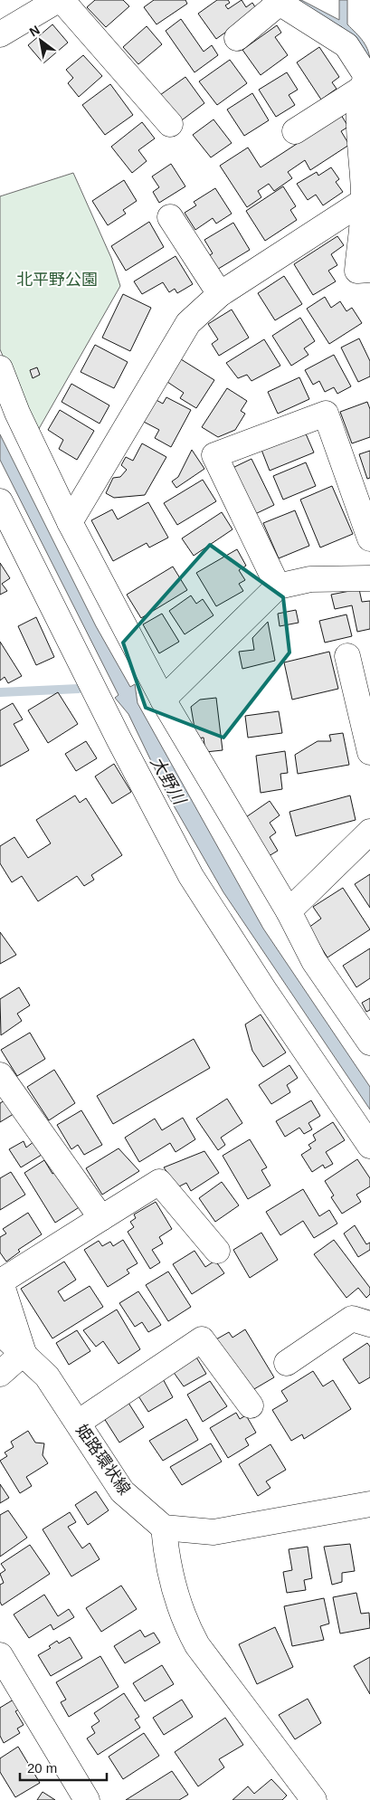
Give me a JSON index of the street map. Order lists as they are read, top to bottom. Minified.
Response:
{"streets":{"street":["姫路環状線"]},"water":["大野川"],"parks":["北平野公園"],"scale_bar":"20 m","north":"top left"}
